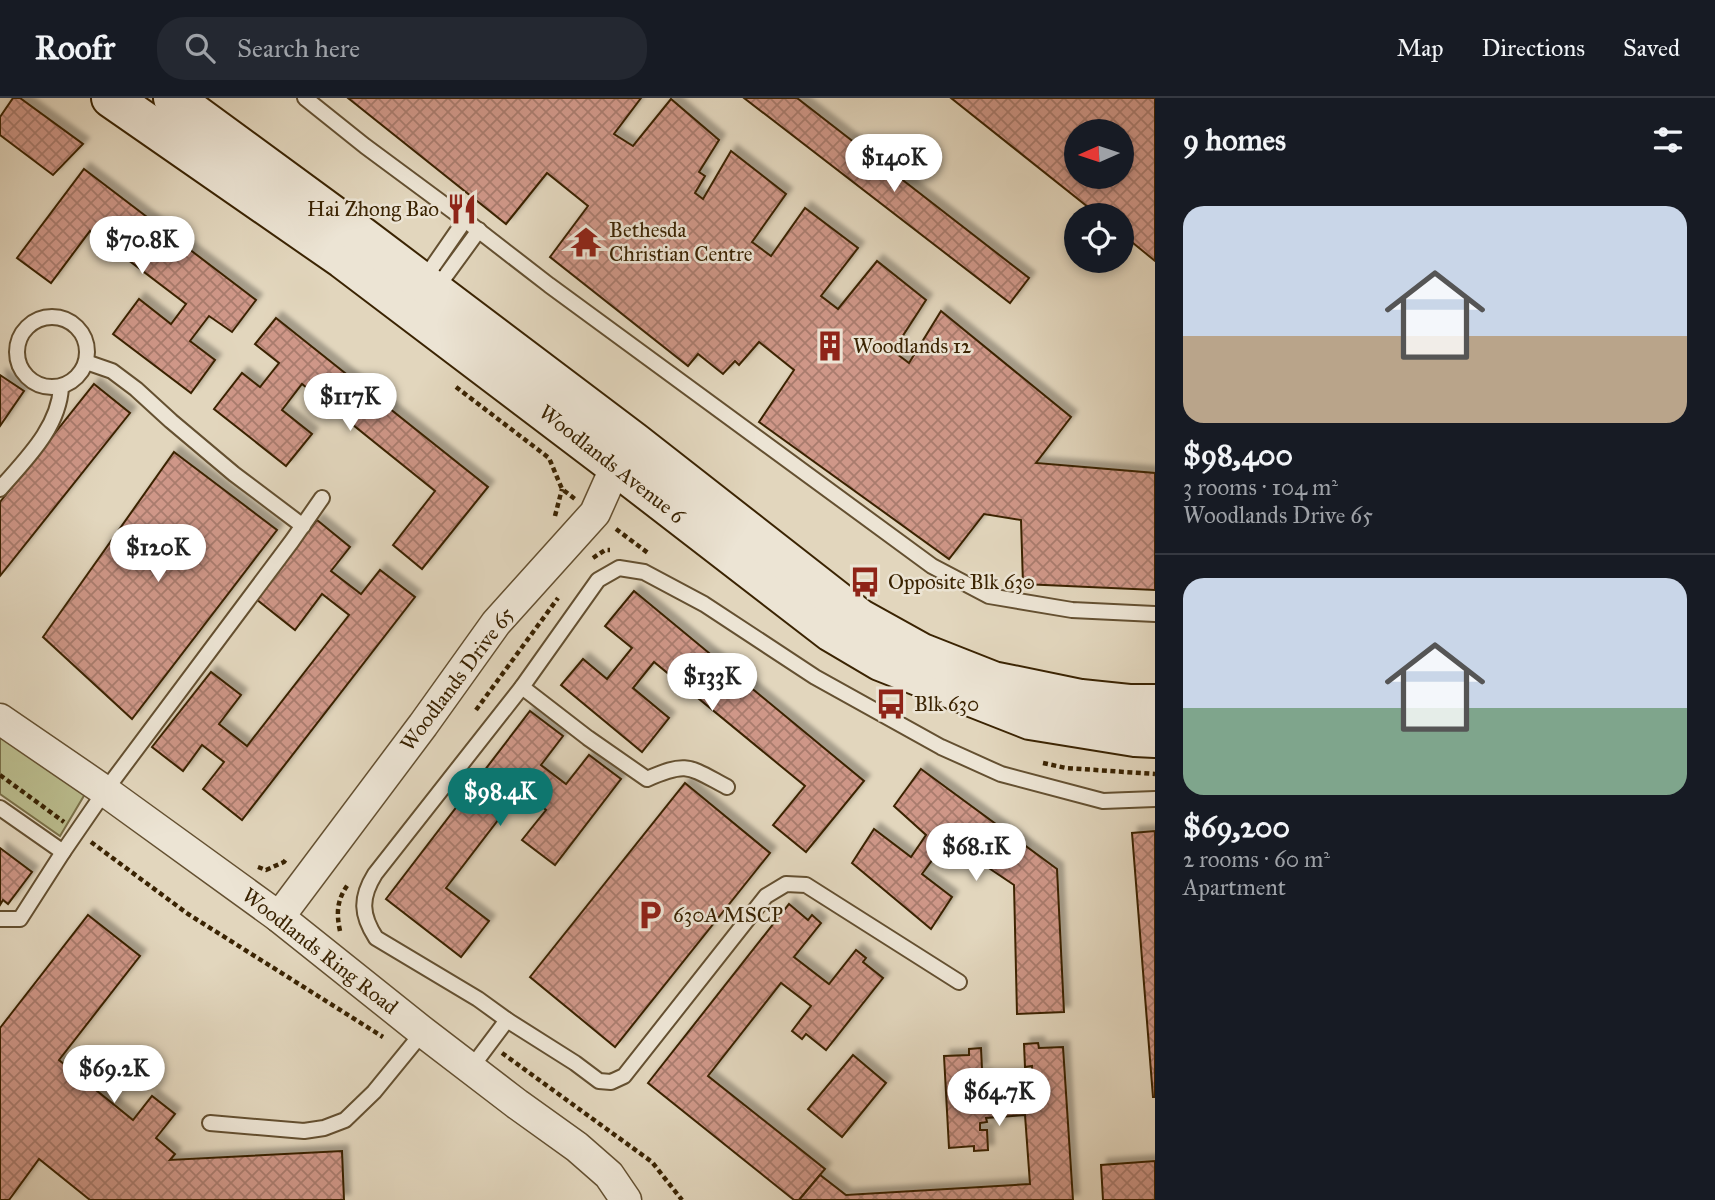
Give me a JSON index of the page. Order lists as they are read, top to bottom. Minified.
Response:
{"streets":{"street":["Woodlands Avenue 6","Woodlands Drive 65","Woodlands Ring Road"]},"crossings":[["Woodlands Avenue 6","Woodlands Drive 65"],["Woodlands Drive 65","Woodlands Ring Road"]],"places":{"restaurant":["Hai Zhong Bao"],"temple":["Bethesda Christian Centre"],"building":["Woodlands 12"],"bus stop":["Opposite Blk 630","Blk 630"],"parking":["630A MSCP"]},"north":"left","page":{"header":"Roofr","search":"Search here","nav":["Map","Directions","Saved"],"heading":"9 homes","price":["$140K","$70.8K","$117K","$120K","$133K","$98.4K","$68.1K","$69.2K","$64.7K"],"list":[{"name":"$98,400","note":"3 rooms · 104 m² · Woodlands Drive 65"},{"name":"$69,200","note":"2 rooms · 60 m² · Apartment"}]}}
